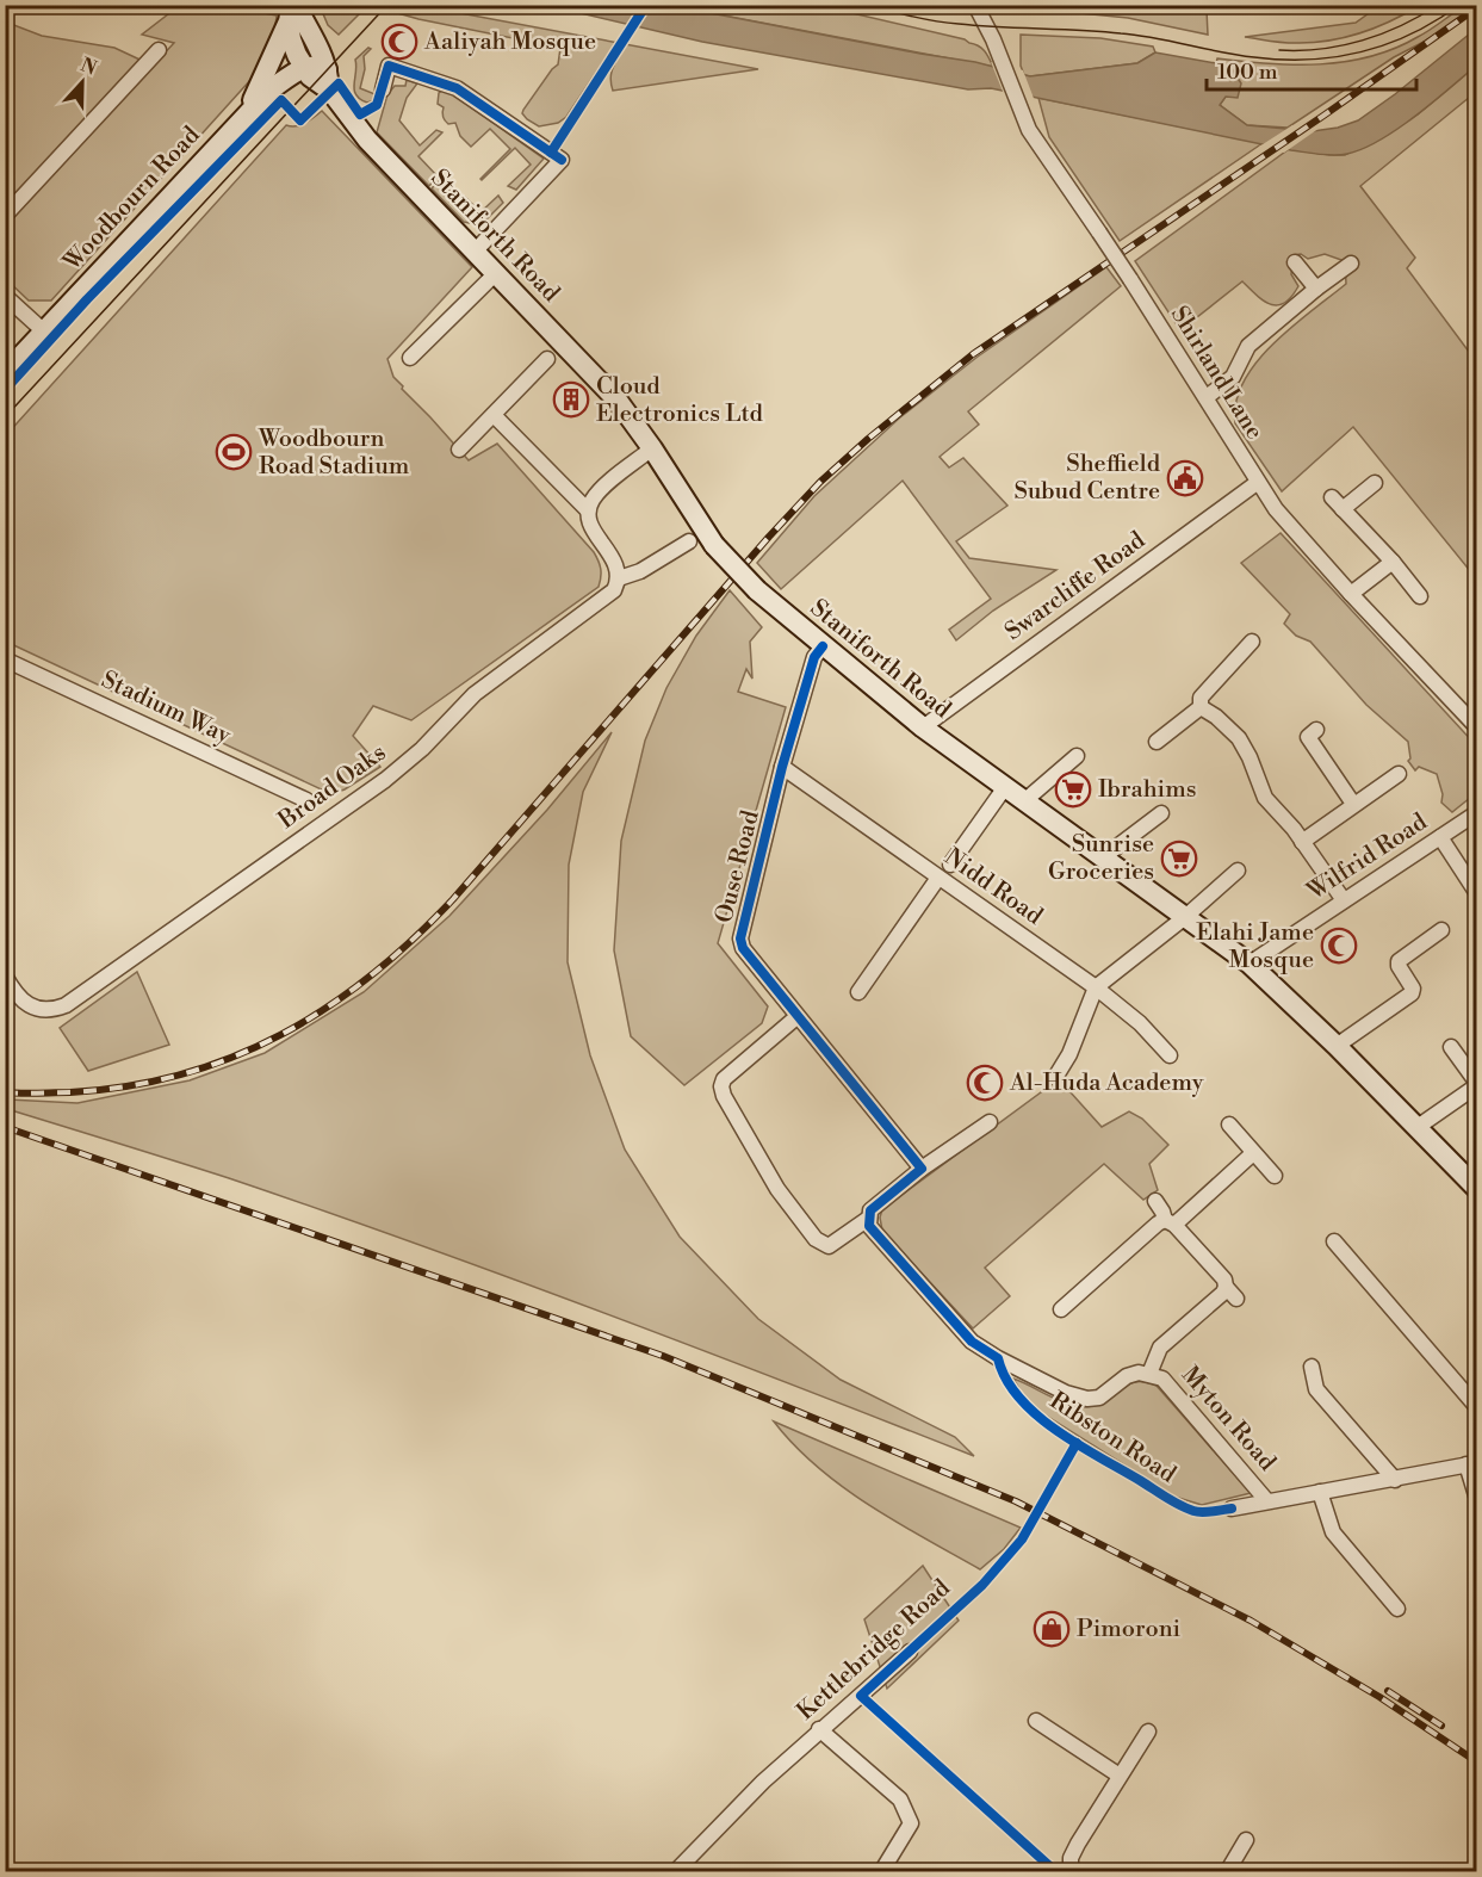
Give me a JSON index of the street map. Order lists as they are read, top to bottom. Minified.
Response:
{"streets":{"main road":["Woodbourn Road","Staniforth Road"],"street":["Shirland Lane","Swarcliffe Road","Stadium Way","Broad Oaks","Wilfrid Road","Ouse Road","Nidd Road","Myton Road","Kettlebridge Road"],"cycle path":["Ribston Road"]},"crossings":[["Woodbourn Road","Staniforth Road"],["Staniforth Road","Swarcliffe Road"],["Staniforth Road","Wilfrid Road"],["Staniforth Road","Ouse Road"],["Shirland Lane","Swarcliffe Road"],["Ouse Road","Nidd Road"]],"places":{"mosque":["Aaliyah Mosque","Elahi Jame Mosque","Al-Huda Academy"],"building":["Cloud Electronics Ltd"],"sports":["Woodbourn Road Stadium"],"public building":["Sheffield Subud Centre"],"supermarket":["Ibrahims","Sunrise Groceries"],"shop":["Pimoroni"]},"scale_bar":"100 m","north":"top"}
